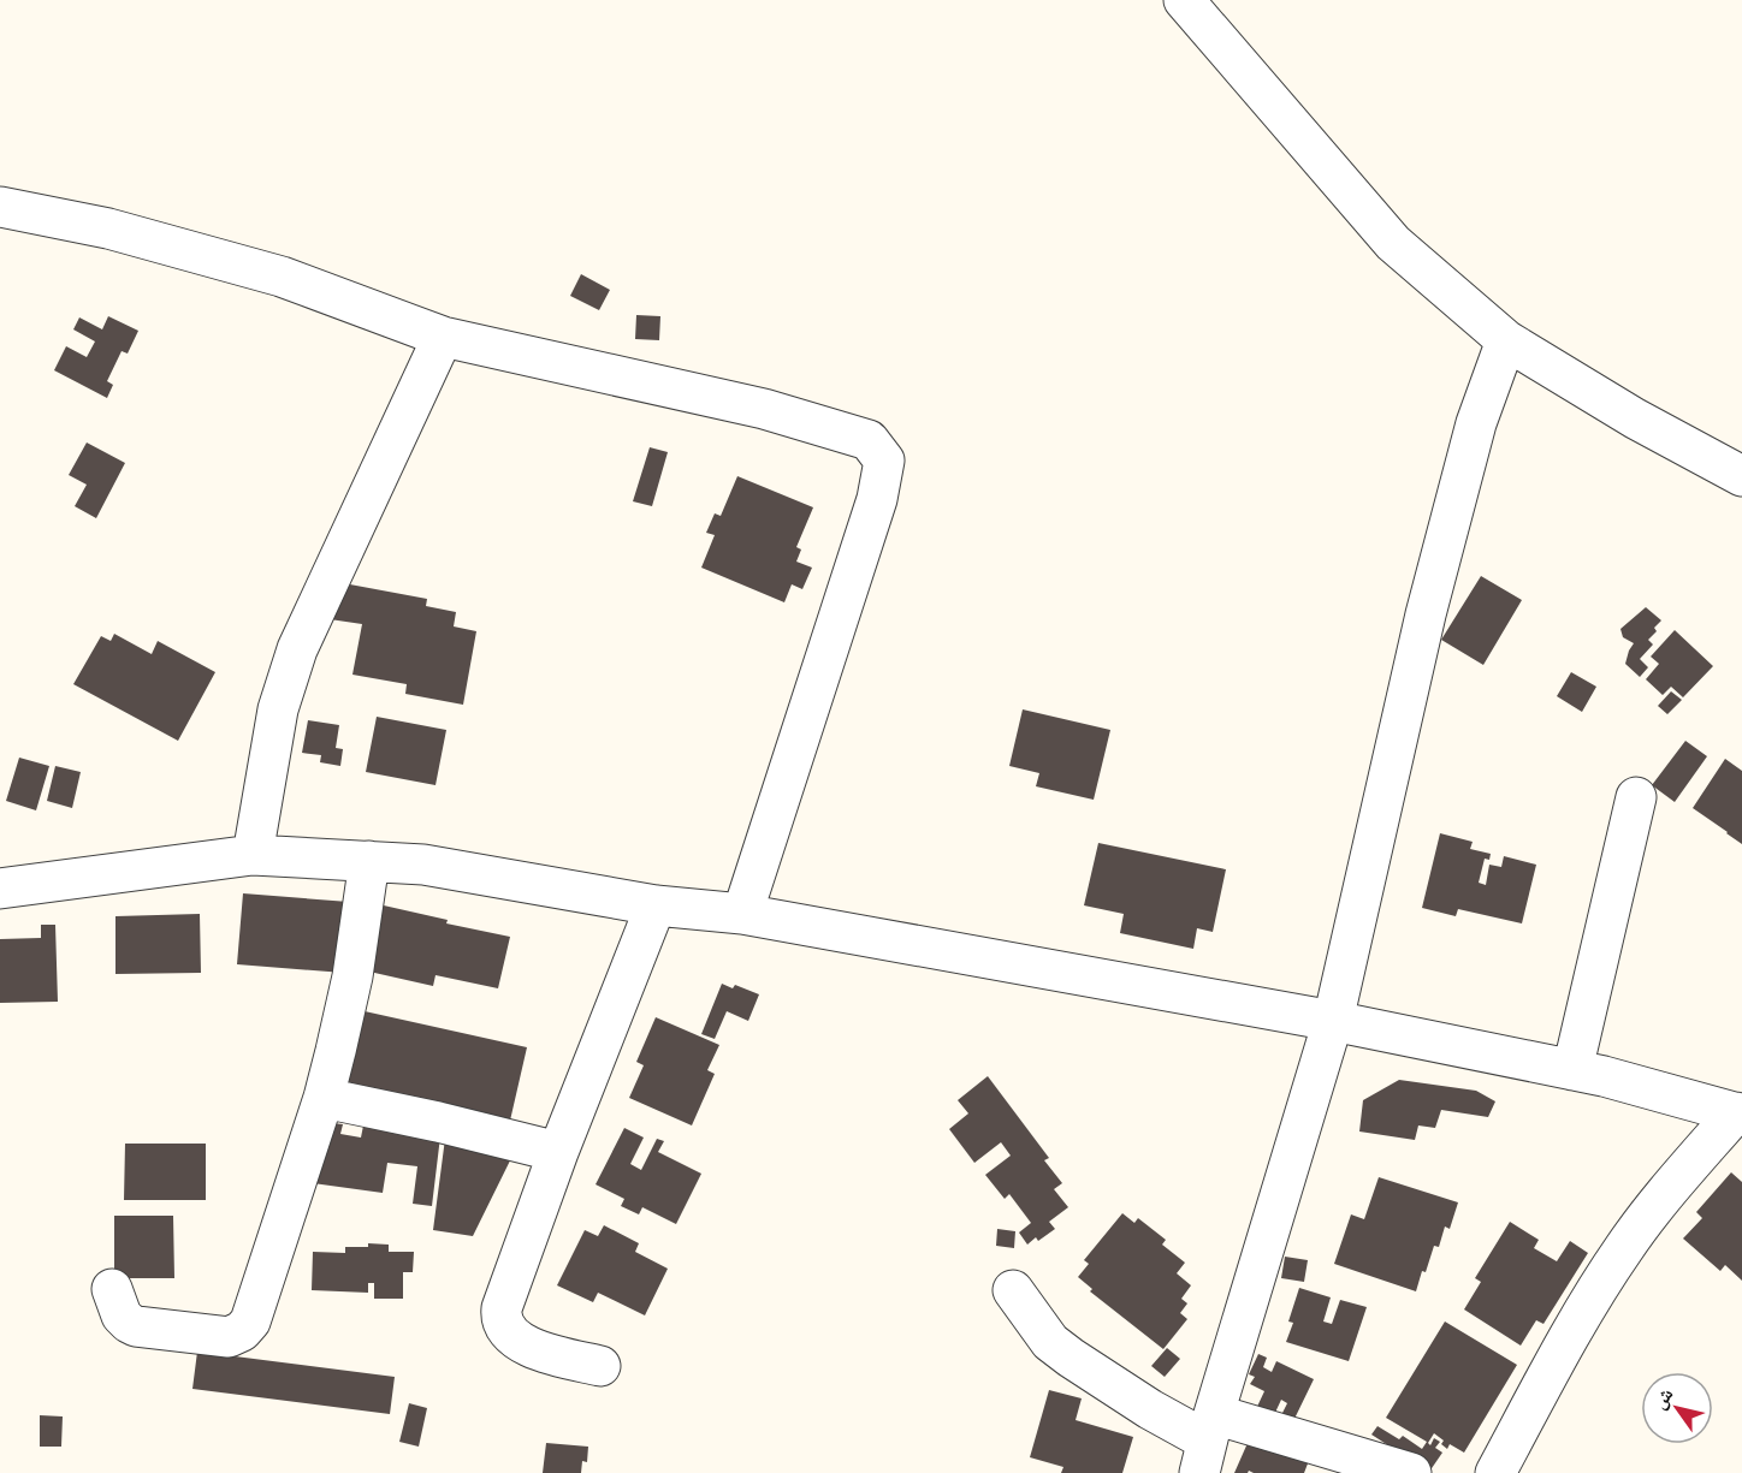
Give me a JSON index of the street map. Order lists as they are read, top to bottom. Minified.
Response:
{"north":"top left"}
